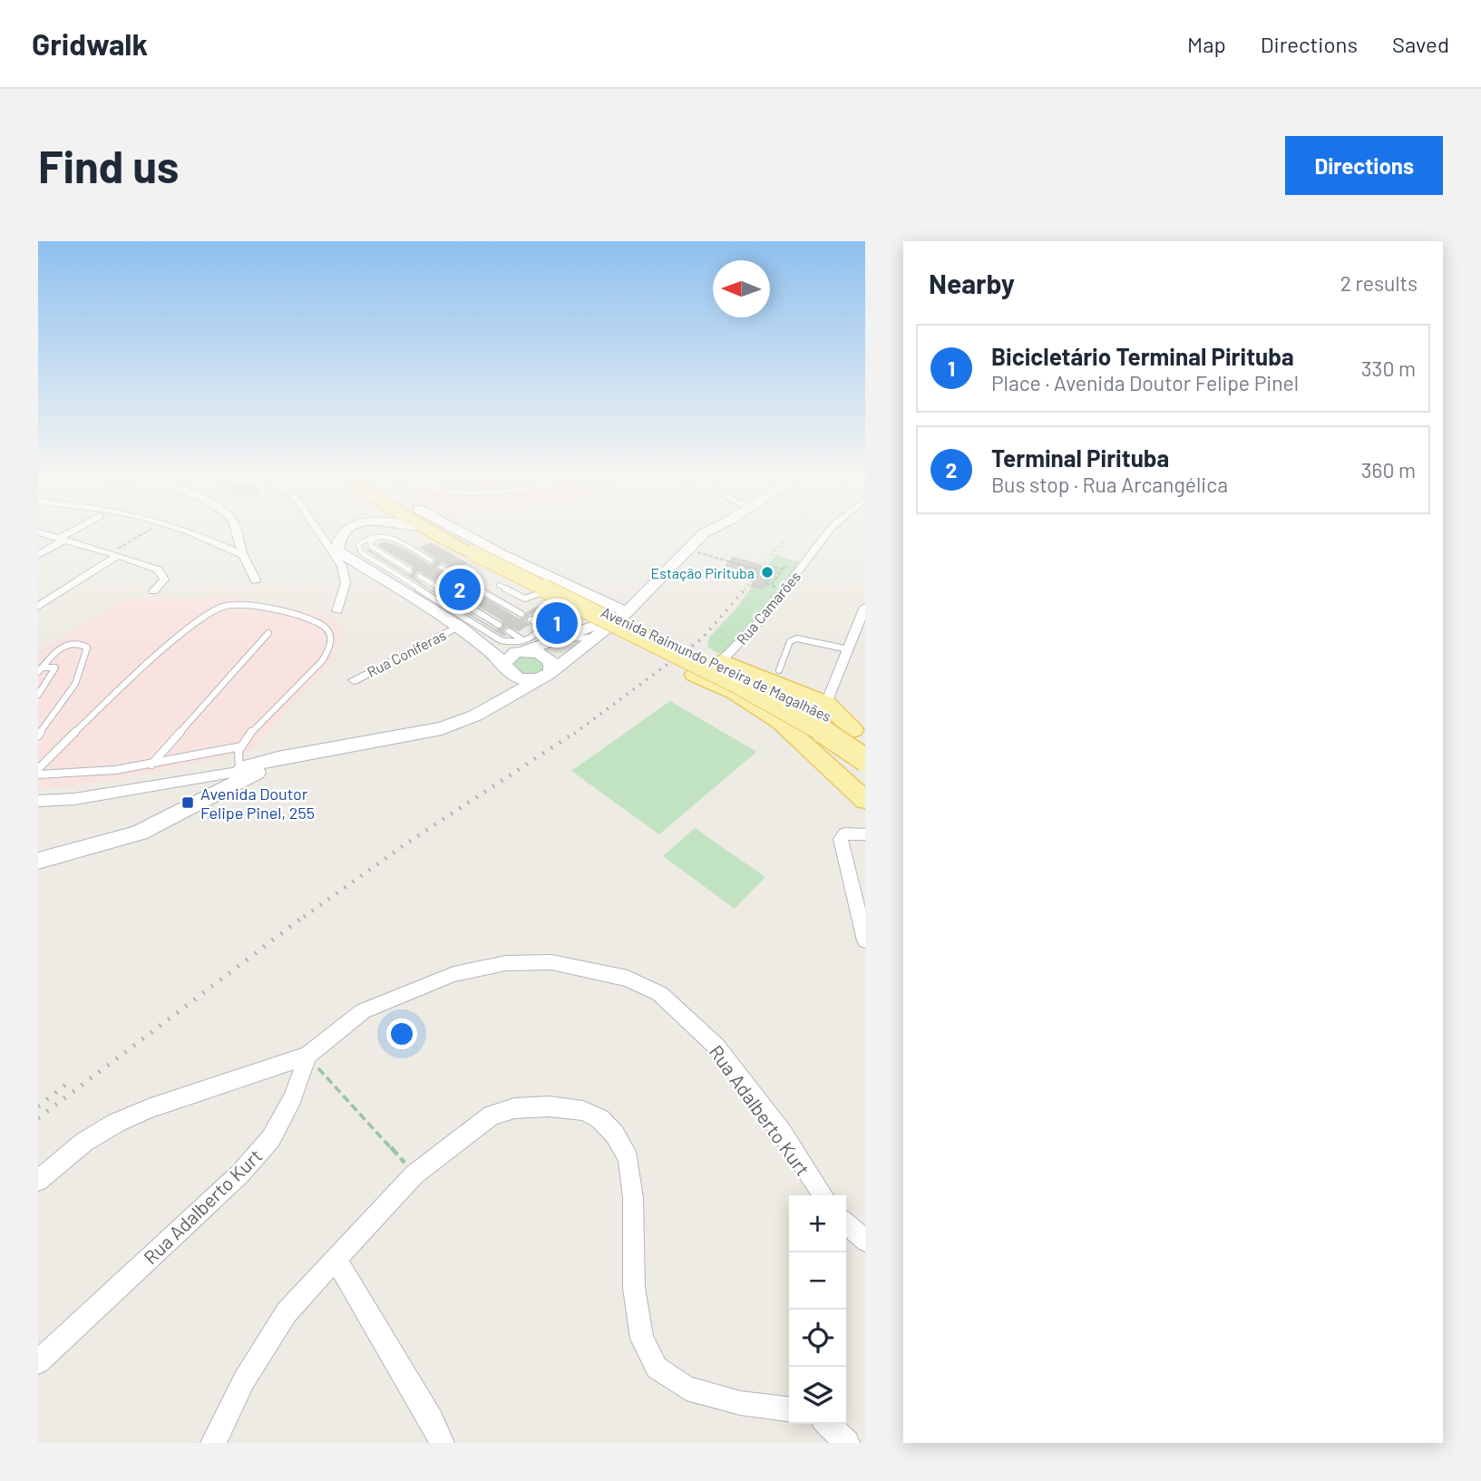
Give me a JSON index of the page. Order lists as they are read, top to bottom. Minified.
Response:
{"streets":{"main road":["Avenida Raimundo Pereira de Magalhães"],"street":["Rua Camarões","Rua Coníferas","Rua Adalberto Kurt"]},"places":{"other":["Estação Pirituba"],"transit":["Avenida Doutor Felipe Pinel, 255"]},"north":"left","page":{"header":"Gridwalk","nav":["Map","Directions","Saved"],"buttons":"Directions","title":"Find us","heading":["Nearby","2 results"],"list":[{"mark":"1","name":"Bicicletário Terminal Pirituba","note":"Place · Avenida Doutor Felipe Pinel","value":"330 m"},{"mark":"2","name":"Terminal Pirituba","note":"Bus stop · Rua Arcangélica","value":"360 m"}],"pins":["2","1"],"map_buttons":["+","−"]}}
